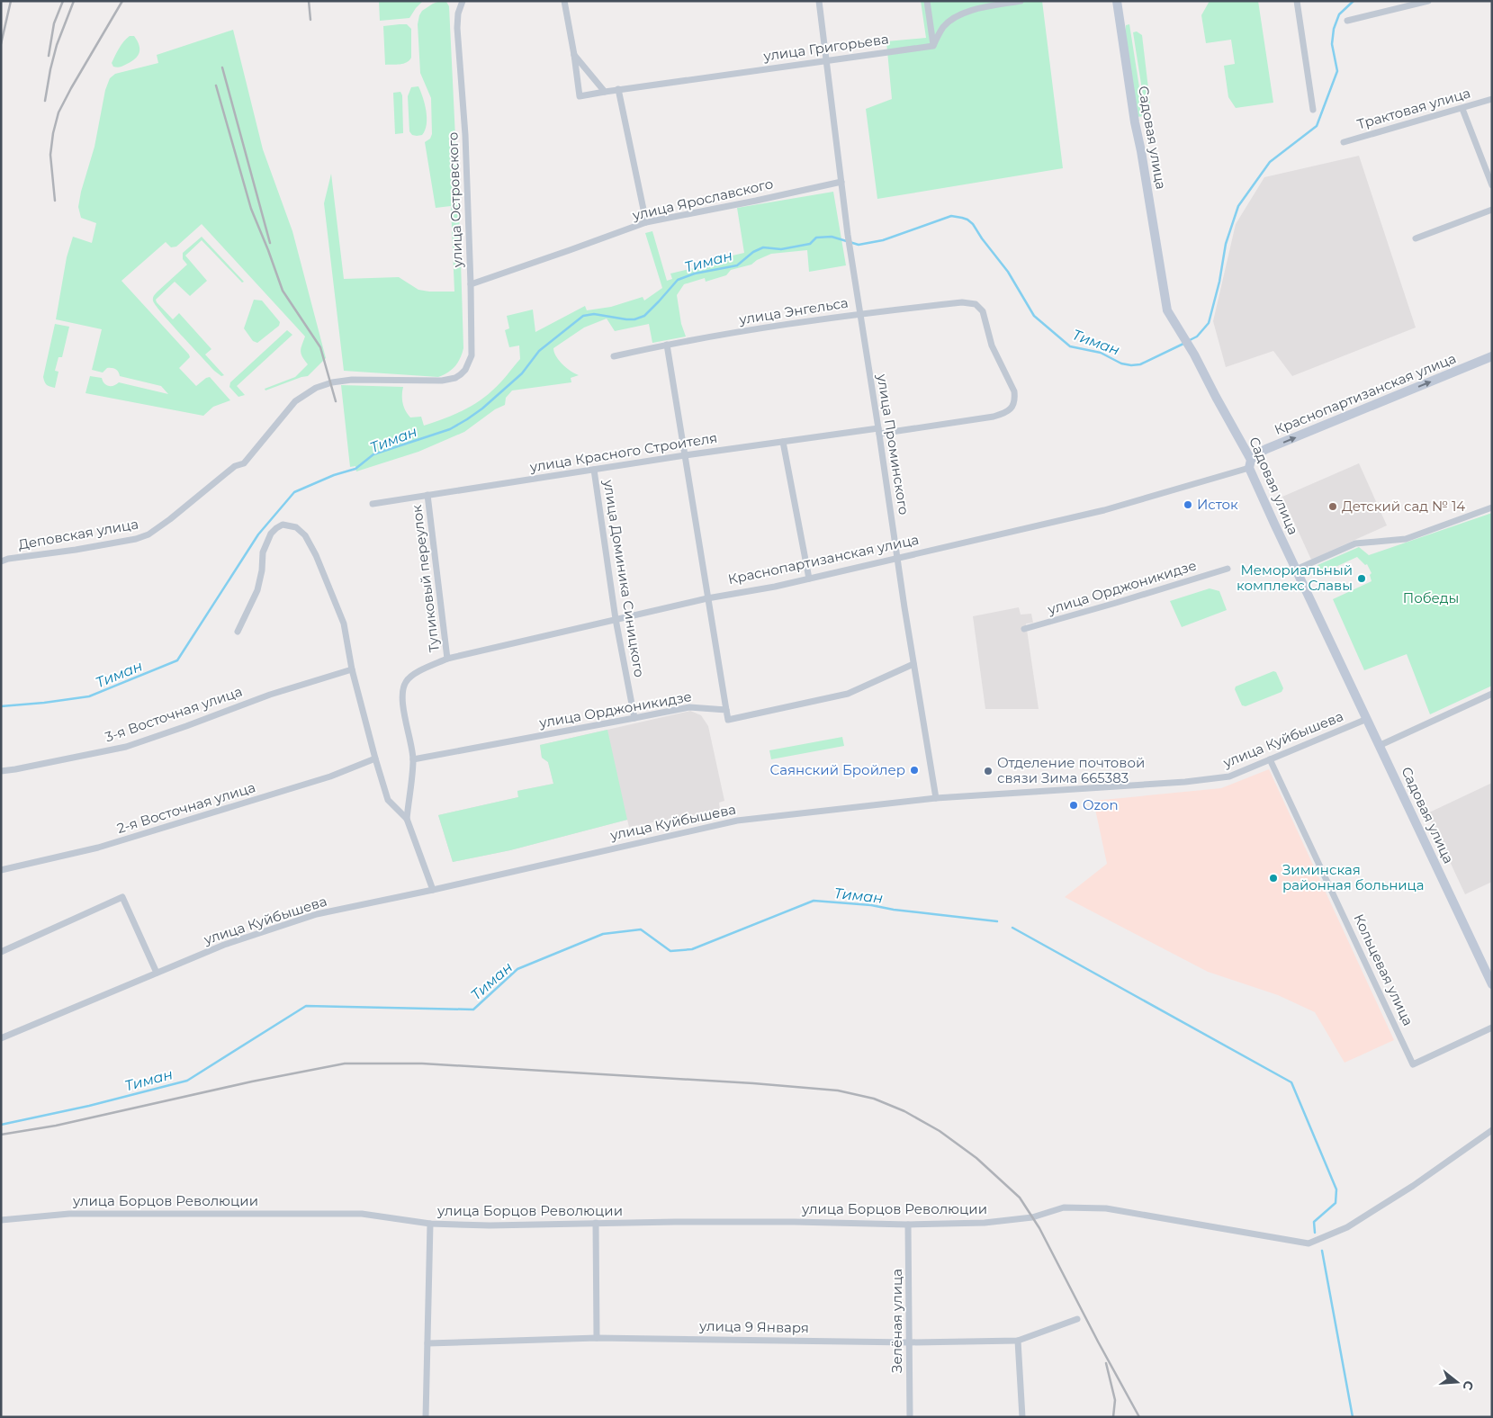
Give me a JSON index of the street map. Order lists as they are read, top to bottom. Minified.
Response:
{"streets":{"street":["улица Григорьева","Трактовая улица","Садовая улица","улица Островского","улица Ярославского","улица Энгельса","Краснопартизанская улица","улица Проминского","улица Красного Строителя","Деповская улица","Тупиковый переулок","улица Доминика Синицкого","улица Орджоникидзе","3-я Восточная улица","улица Куйбышева","2-я Восточная улица","Кольцевая улица","улица Борцов Революции","Зелёная улица","улица 9 Января"]},"crossings":[["Садовая улица","Краснопартизанская улица"],["Садовая улица","улица Куйбышева"],["улица Островского","улица Ярославского"],["улица Островского","Деповская улица"],["улица Ярославского","улица Проминского"],["улица Энгельса","улица Проминского"],["улица Энгельса","улица Красного Строителя"],["Краснопартизанская улица","улица Проминского"],["Краснопартизанская улица","Тупиковый переулок"],["Краснопартизанская улица","улица Доминика Синицкого"],["Краснопартизанская улица","улица Орджоникидзе"],["улица Проминского","улица Красного Строителя"],["улица Проминского","улица Орджоникидзе"],["улица Проминского","улица Куйбышева"],["улица Красного Строителя","Тупиковый переулок"],["улица Красного Строителя","улица Доминика Синицкого"],["улица Доминика Синицкого","улица Орджоникидзе"],["улица Куйбышева","Кольцевая улица"],["улица Борцов Революции","Зелёная улица"],["Зелёная улица","улица 9 Января"]],"water":["Тиман"],"parks":["Победы"],"places":["Исток","Детский сад № 14","Мемориальный комплекс Славы","Саянский Бройлер","Отделение почтовой связи Зима 665383","Ozon","Зиминская районная больница"],"north":"right"}
